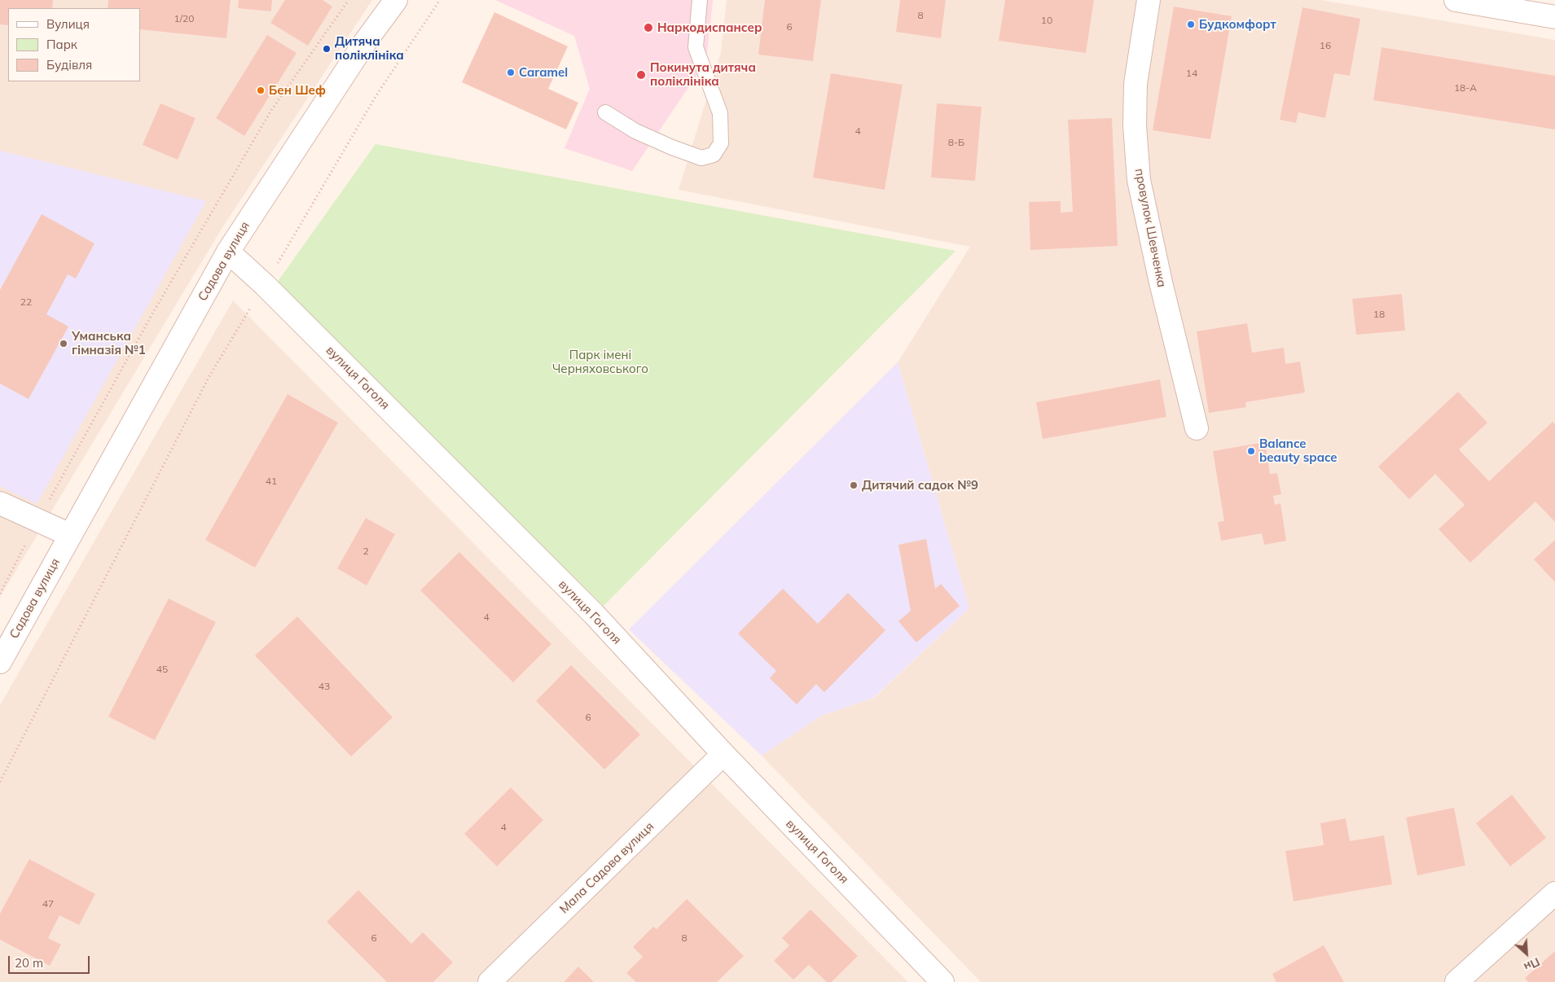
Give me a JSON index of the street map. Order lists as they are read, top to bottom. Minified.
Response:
{"streets":{"street":["провулок Шевченка","Садова вулиця","вулиця Гоголя","Мала Садова вулиця"]},"crossings":[["Садова вулиця","вулиця Гоголя"],["вулиця Гоголя","Мала Садова вулиця"]],"parks":["Парк імені Черняховського"],"places":["Будкомфорт","Наркодиспансер","Дитяча поліклініка","Caramel","Покинута дитяча поліклініка","Бен Шеф","Уманська гімназія №1","Balance beauty space","Дитячий садок №9"],"house_numbers":["8","1/20","10","6","16","14","18-А","4","8-Б","22","18","41","2","4","45","43","6","4","47","6","8"],"legend":["Вулиця","Парк","Будівля"],"scale_bar":"20 m","north":"bottom right"}
